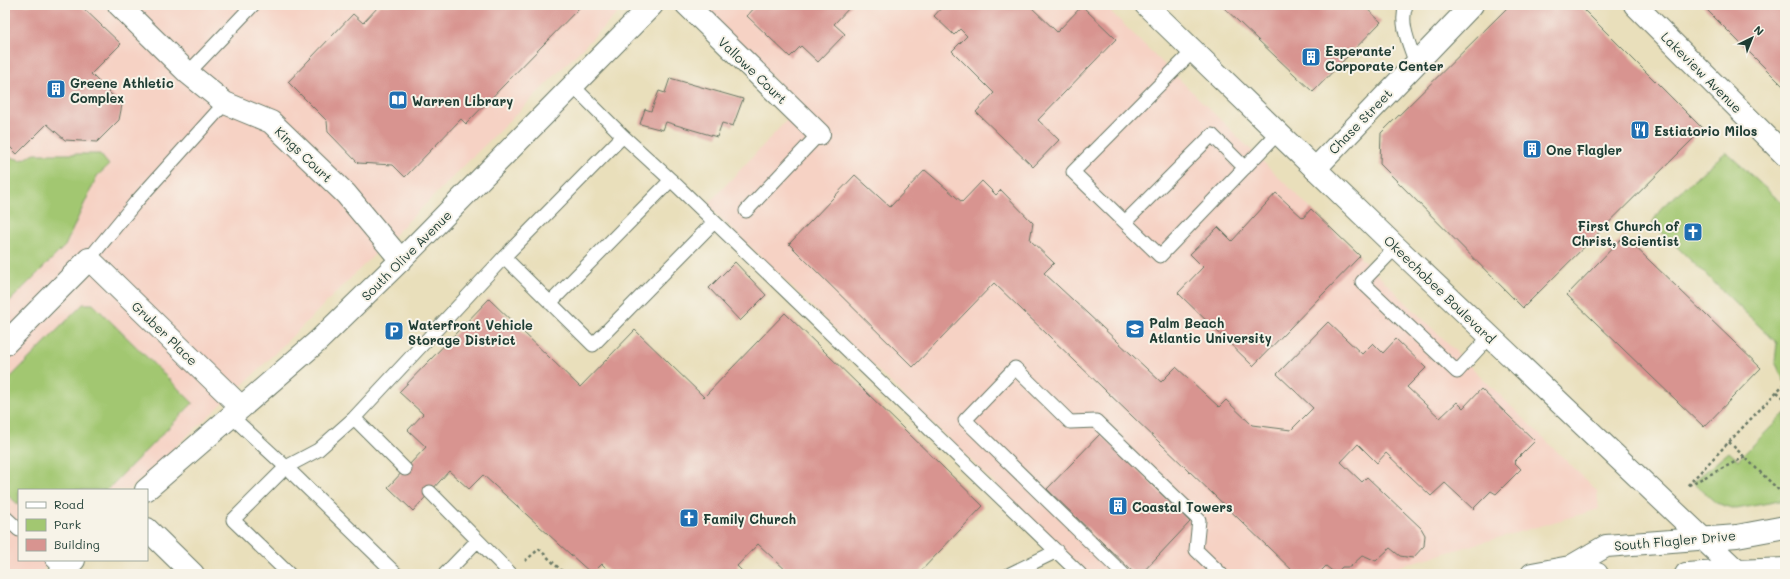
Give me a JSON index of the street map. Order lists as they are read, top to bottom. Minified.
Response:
{"streets":{"street":["Vallowe Court","Lakeview Avenue","Chase Street","Kings Court","South Olive Avenue","Okeechobee Boulevard","Gruber Place","South Flagler Drive"]},"crossings":[["Chase Street","Okeechobee Boulevard"],["Kings Court","South Olive Avenue"],["South Olive Avenue","Gruber Place"],["Okeechobee Boulevard","South Flagler Drive"]],"places":{"building":["Esperante' Corporate Center","Greene Athletic Complex","One Flagler","Coastal Towers"],"library":["Warren Library"],"restaurant":["Estiatorio Milos"],"church":["First Church of Christ, Scientist","Family Church"],"school or university":["Palm Beach Atlantic University"],"parking":["Waterfront Vehicle Storage District"]},"legend":["Road","Park","Building"],"north":"top right"}
